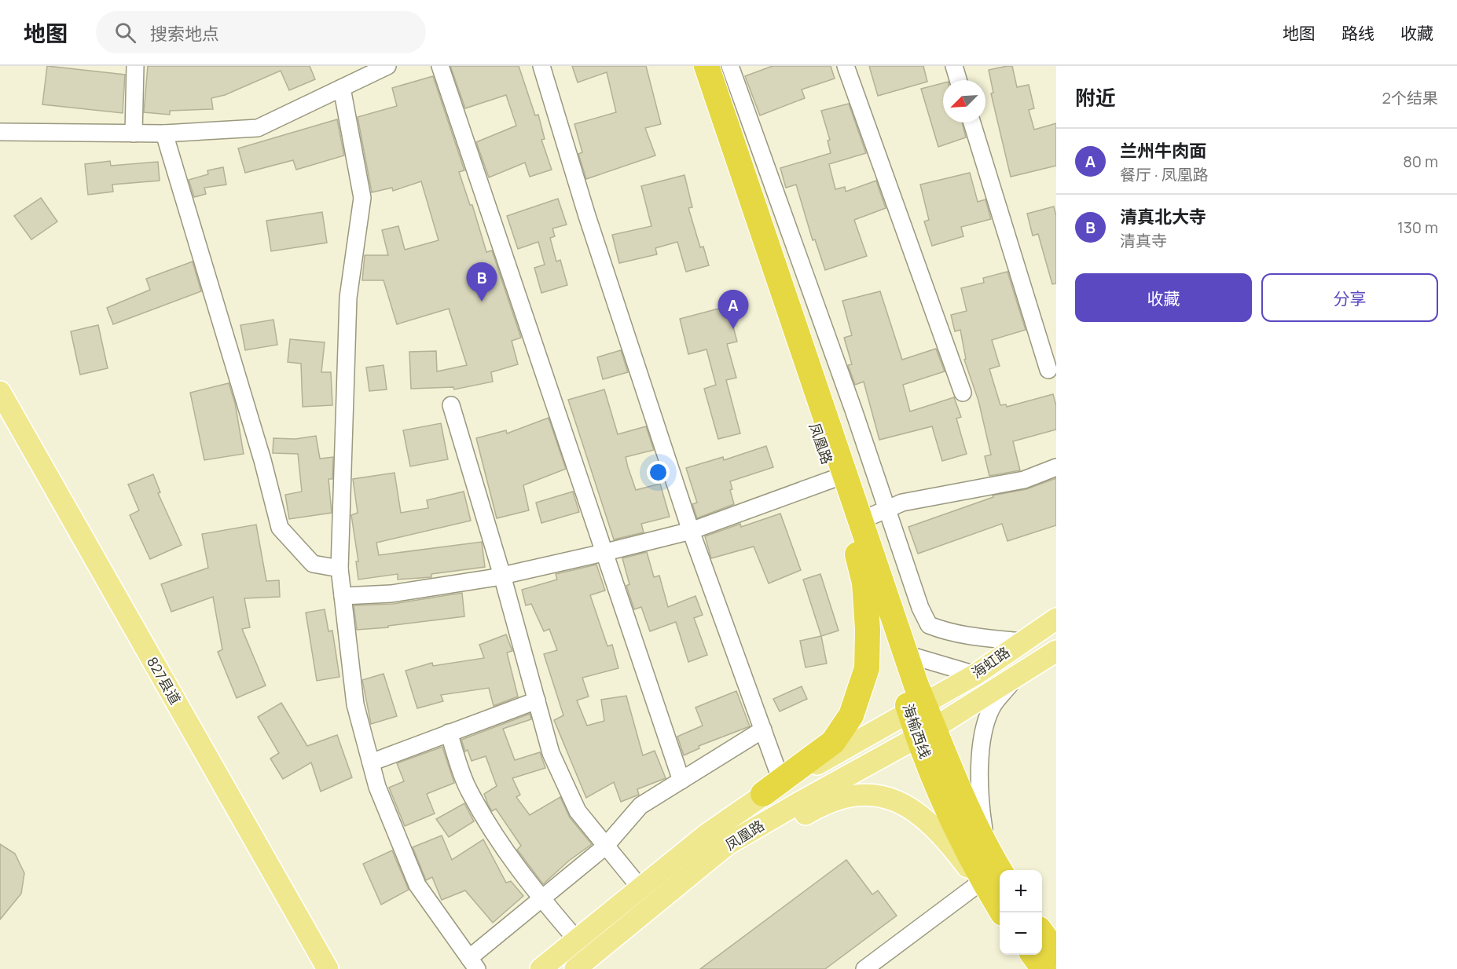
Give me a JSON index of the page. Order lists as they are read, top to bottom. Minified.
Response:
{"streets":{"highway":["凤凰路","海榆西线"],"main road":["海虹路","827县道"]},"crossings":[["凤凰路","海虹路"],["凤凰路","海榆西线"],["海虹路","海榆西线"]],"north":"bottom left","page":{"header":"地图","search":"搜索地点","nav":["地图","路线","收藏"],"heading":["附近","2个结果"],"list":[{"mark":"A","name":"兰州牛肉面","note":"餐厅 · 凤凰路","value":"80 m"},{"mark":"B","name":"清真北大寺","note":"清真寺","value":"130 m"}],"buttons":["收藏","分享"],"pins":["B","A"],"map_buttons":["+","−"]}}
